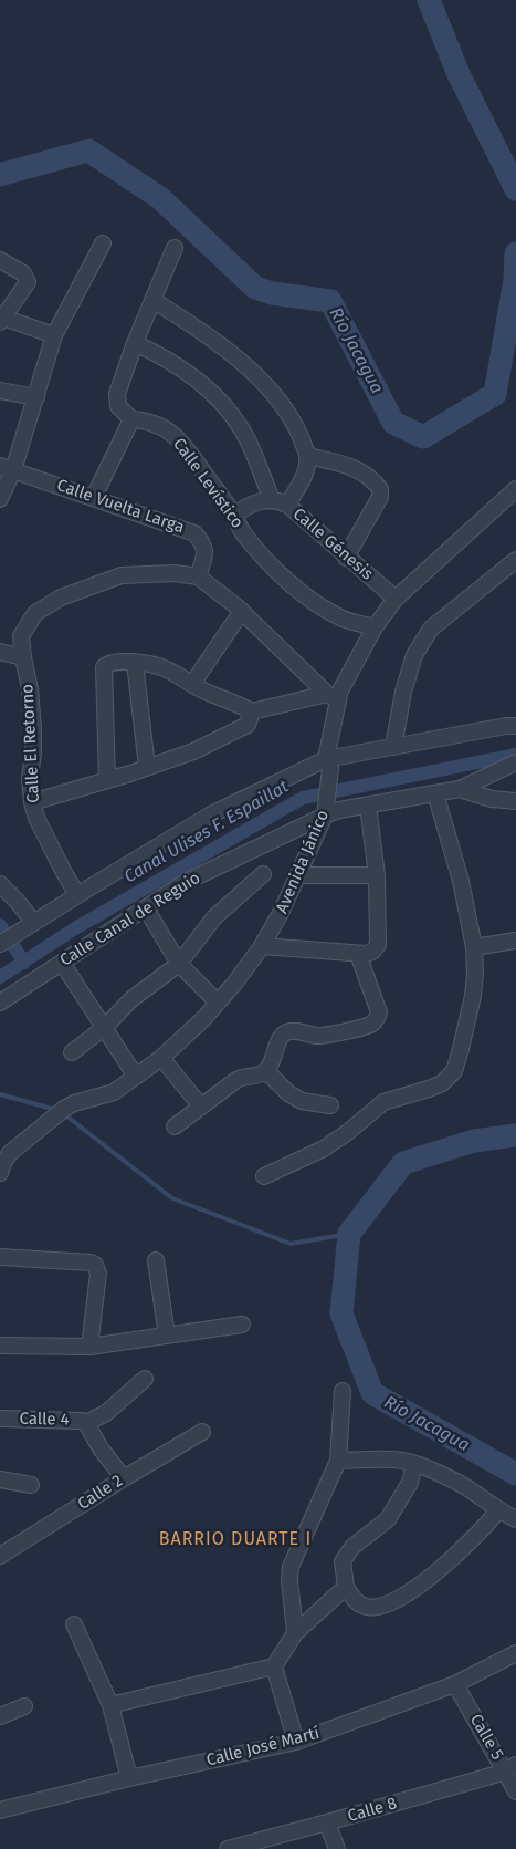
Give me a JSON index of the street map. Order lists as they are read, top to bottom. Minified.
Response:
{"streets":{"street":["Calle Levístico","Calle Vuelta Larga","Calle Génesis","Calle El Retorno","Avenida Jánico","Calle Canal de Reguio","Calle 4","Calle 2","Calle 5","Calle José Martí","Calle 8"]},"crossings":[["Calle Levístico","Avenida Jánico"],["Calle Vuelta Larga","Calle El Retorno"],["Calle Génesis","Avenida Jánico"],["Avenida Jánico","Calle Canal de Reguio"],["Calle 4","Calle 2"],["Calle 5","Calle José Martí"],["Calle 5","Calle 8"]],"districts":["BARRIO DUARTE I"],"water":["Río Jacagua","Canal Ulises F. Espaillat"]}
